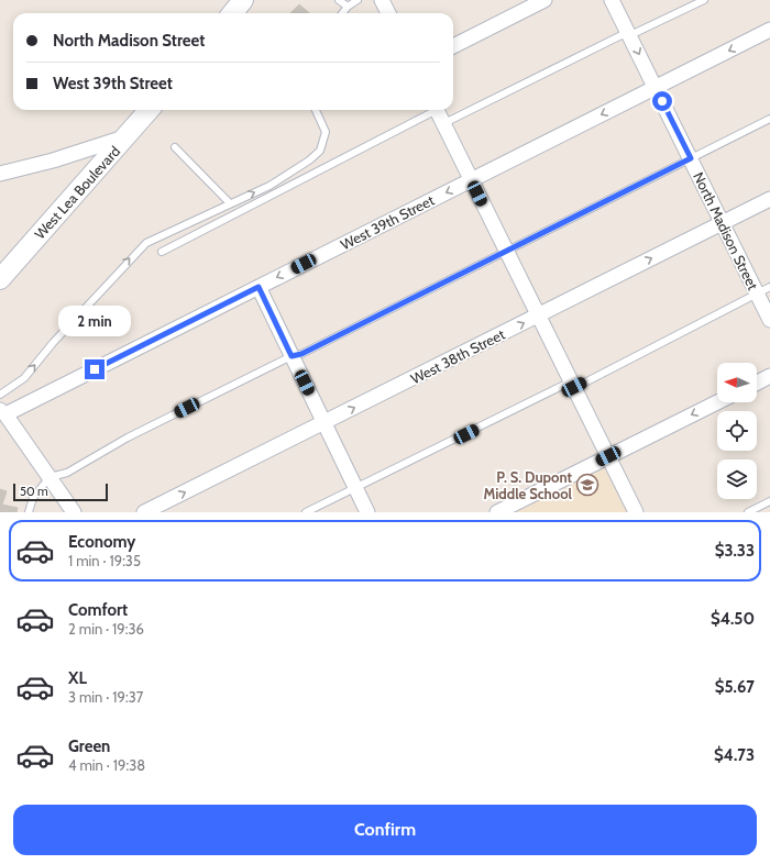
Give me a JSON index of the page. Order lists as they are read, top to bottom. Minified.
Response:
{"streets":{"street":["West Lea Boulevard","West 39th Street","North Madison Street","West 38th Street"]},"crossings":[["West 39th Street","North Madison Street"],["North Madison Street","West 38th Street"]],"one_way":["West 39th Street","West 38th Street"],"places":{"school or university":["P. S. Dupont Middle School"]},"scale_bar":"50 m","north":"left","page":{"banner":["North Madison Street","West 39th Street"],"bubble":"2 min","scale":"50 m","list":[{"name":"Economy","note":"1 min · 19:35","value":"$3.33"},{"name":"Comfort","note":"2 min · 19:36","value":"$4.50"},{"name":"XL","note":"3 min · 19:37","value":"$5.67"},{"name":"Green","note":"4 min · 19:38","value":"$4.73"}],"buttons":"Confirm"}}
